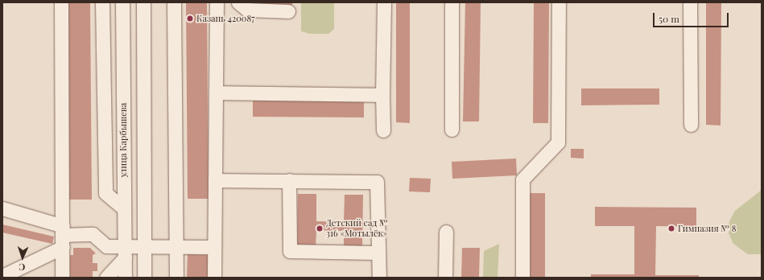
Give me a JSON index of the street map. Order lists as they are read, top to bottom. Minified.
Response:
{"streets":{"street":["улица Карбышева"]},"places":["Казань 420087","Детский сад № 316 «Мотылёк»","Гимназия № 8"],"scale_bar":"50 m","north":"bottom"}
